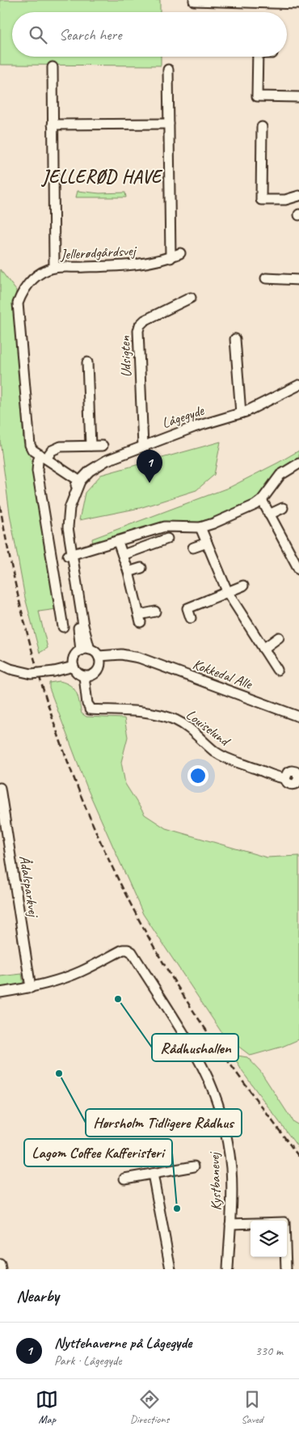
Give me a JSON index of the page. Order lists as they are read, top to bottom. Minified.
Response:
{"streets":{"street":["Jellerødgårdsvej","Udsigten","Lågegyde","Kokkedal Alle","Louiselund","Ådalsparkvej","Kystbanevej"]},"crossings":[["Jellerødgårdsvej","Lågegyde"],["Udsigten","Lågegyde"],["Lågegyde","Kokkedal Alle"],["Lågegyde","Louiselund"],["Kokkedal Alle","Louiselund"],["Ådalsparkvej","Kystbanevej"]],"districts":["JELLERØD HAVE"],"places":["Rådhushallen","Hørsholm Tidligere Rådhus","Lagom Coffee Kafferisteri"],"page":{"search":"Search here","pins":"1","heading":"Nearby","list":[{"mark":"1","name":"Nyttehaverne på Lågegyde","note":"Park · Lågegyde","value":"330 m"}],"nav":["Map","Directions","Saved"]}}
